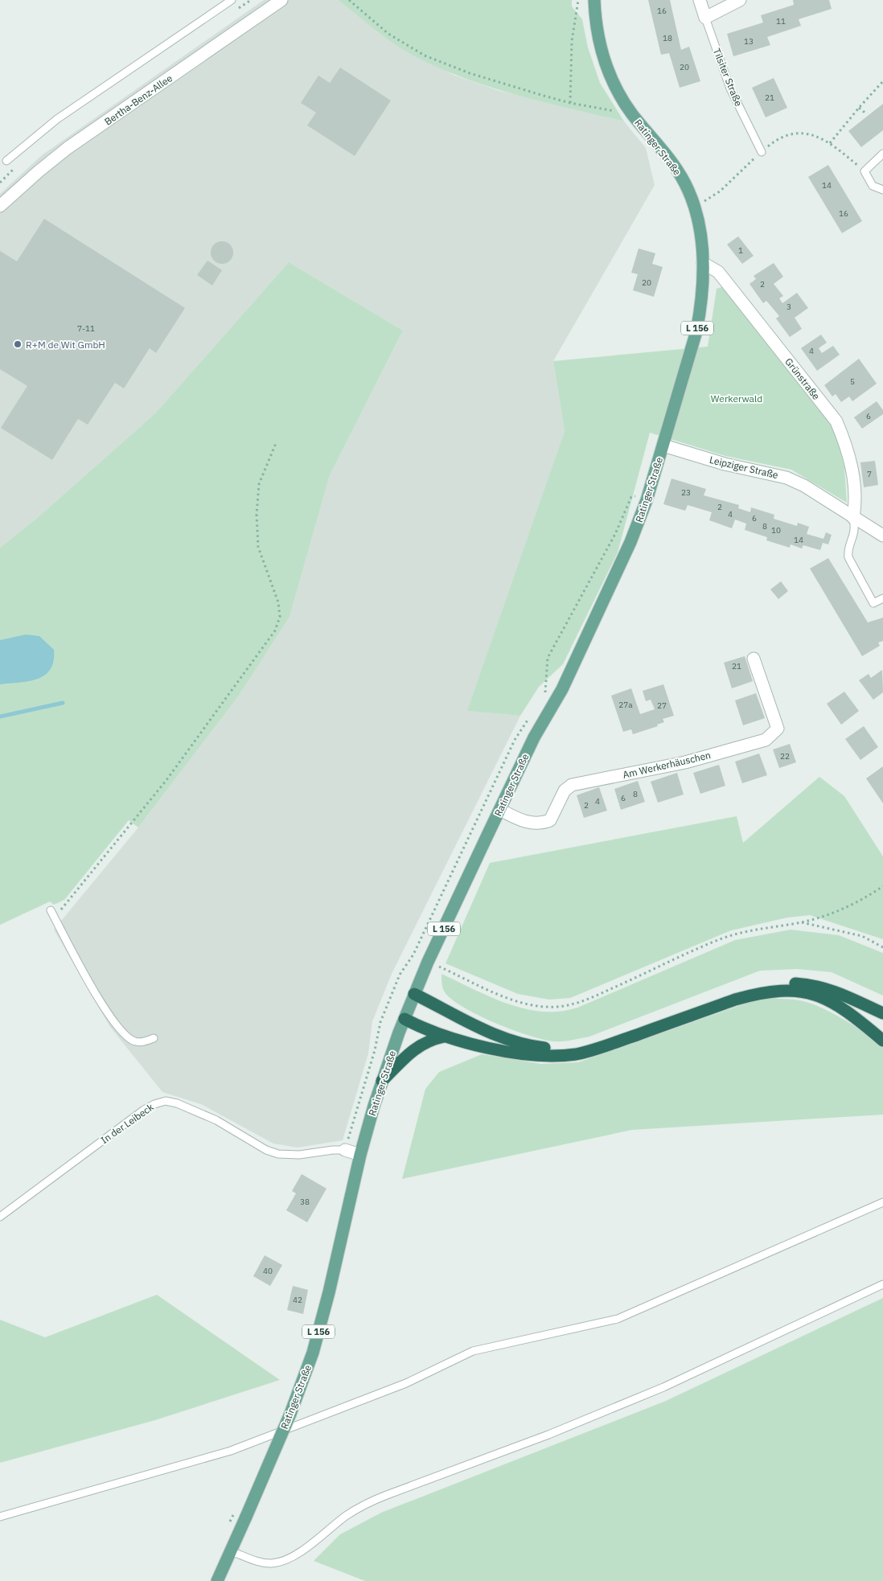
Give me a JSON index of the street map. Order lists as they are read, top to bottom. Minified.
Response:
{"streets":{"main road":["Ratinger Straße","L 156"],"street":["Tilsiter Straße","Bertha-Benz-Allee","Grünstraße","Leipziger Straße","Am Werkerhäuschen","In der Leibeck"]},"crossings":[["Ratinger Straße","Grünstraße"],["Ratinger Straße","Leipziger Straße"],["Ratinger Straße","Am Werkerhäuschen"],["Ratinger Straße","In der Leibeck"],["Grünstraße","Leipziger Straße"]],"parks":["Werkerwald"],"places":["R+M de Wit GmbH"],"house_numbers":["16","11","18","13","20","21","14","16","1","20","2","3","7-11","4","5","6","7","23","2","4","6","8","10","14","21","27a","27","22","8","6","4","2","38","40","42"]}
